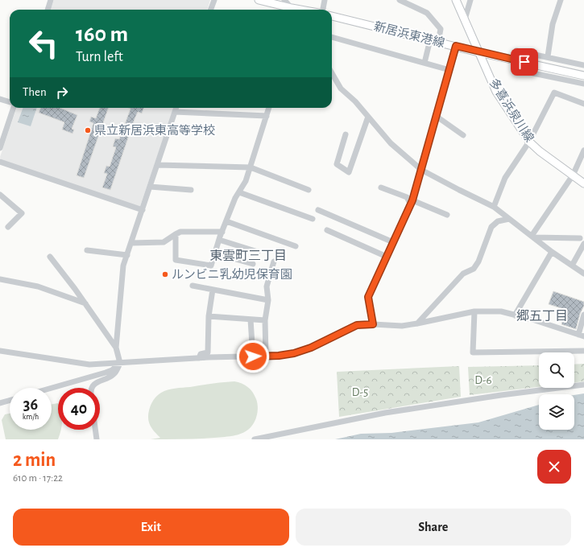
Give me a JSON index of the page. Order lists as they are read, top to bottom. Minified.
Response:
{"streets":{"main road":["新居浜東港線","多喜浜泉川線"]},"crossings":[["新居浜東港線","多喜浜泉川線"]],"districts":["東雲町三丁目","郷五丁目"],"parks":["D-6","D-5"],"places":["県立新居浜東高等学校","ルンビニ乳幼児保育園"],"page":{"turn":["160 m","Turn left"],"then":"Then","speed":"36 km/h","limit":"40","heading":["2 min","610 m · 17:22"],"buttons":["Exit","Share"]}}
